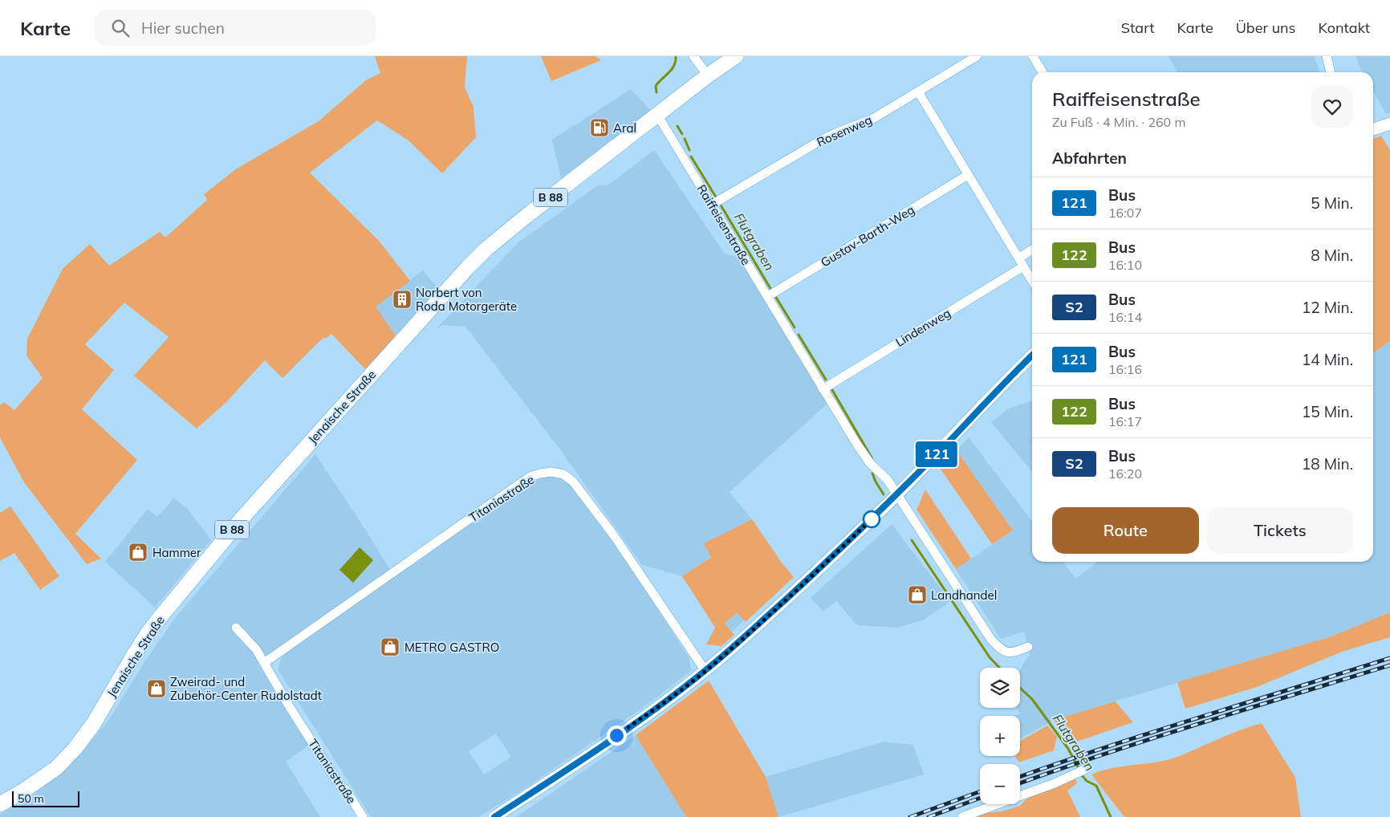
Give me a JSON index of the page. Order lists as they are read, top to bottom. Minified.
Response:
{"streets":{"main road":["B 88","Jenaische Straße"],"street":["Rosenweg","Raiffeisenstraße","Gustav-Barth-Weg","Lindenweg","Titaniastraße"]},"crossings":[["Rosenweg","Raiffeisenstraße"],["Raiffeisenstraße","Gustav-Barth-Weg"],["Raiffeisenstraße","Lindenweg"],["Raiffeisenstraße","Jenaische Straße"]],"water":["Flutgraben"],"places":{"fuel station":["Aral"],"building":["Norbert von Roda Motorgeräte"],"shop":["Hammer","Landhandel","METRO GASTRO","Zweirad- und Zubehör-Center Rudolstadt"]},"lines":["bus line 121"],"scale_bar":"50 m","page":{"header":"Karte","search":"Hier suchen","nav":["Start","Karte","Über uns","Kontakt"],"on_map":"121","heading":[["Raiffeisenstraße","Zu Fuß · 4 Min. · 260 m"],"Abfahrten"],"list":[{"mark":"121","name":"Bus","note":"16:07","value":"5 Min."},{"mark":"122","name":"Bus","note":"16:10","value":"8 Min."},{"mark":"S2","name":"Bus","note":"16:14","value":"12 Min."},{"mark":"121","name":"Bus","note":"16:16","value":"14 Min."},{"mark":"122","name":"Bus","note":"16:17","value":"15 Min."},{"mark":"S2","name":"Bus","note":"16:20","value":"18 Min."}],"buttons":["Route","Tickets"],"map_buttons":["+","−"],"scale":"50 m"}}
